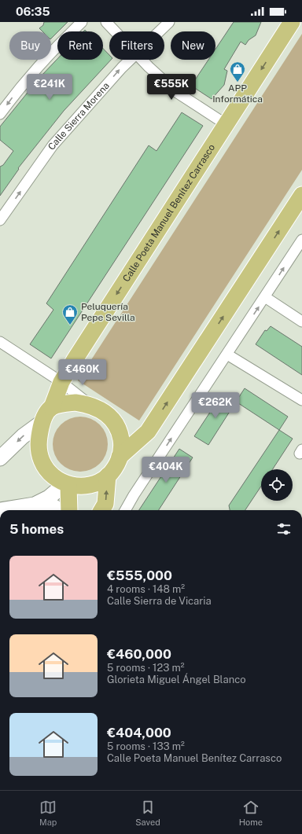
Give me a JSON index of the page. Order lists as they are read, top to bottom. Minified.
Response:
{"streets":{"main road":["Calle Poeta Manuel Benítez Carrasco"],"street":["Calle Sierra Morena"]},"places":{"shop":["APP Informática","Peluquería Pepe Sevilla"]},"page":{"status":"06:35","chip":["Buy","Rent","Filters","New"],"price":["€241K","€555K","€460K","€262K","€404K"],"heading":"5 homes","list":[{"name":"€555,000","note":"4 rooms · 148 m² · Calle Sierra de Vicaria"},{"name":"€460,000","note":"5 rooms · 123 m² · Glorieta Miguel Ángel Blanco"},{"name":"€404,000","note":"5 rooms · 133 m² · Calle Poeta Manuel Benítez Carrasco"}],"tabs":["Map","Saved","Home"]}}
